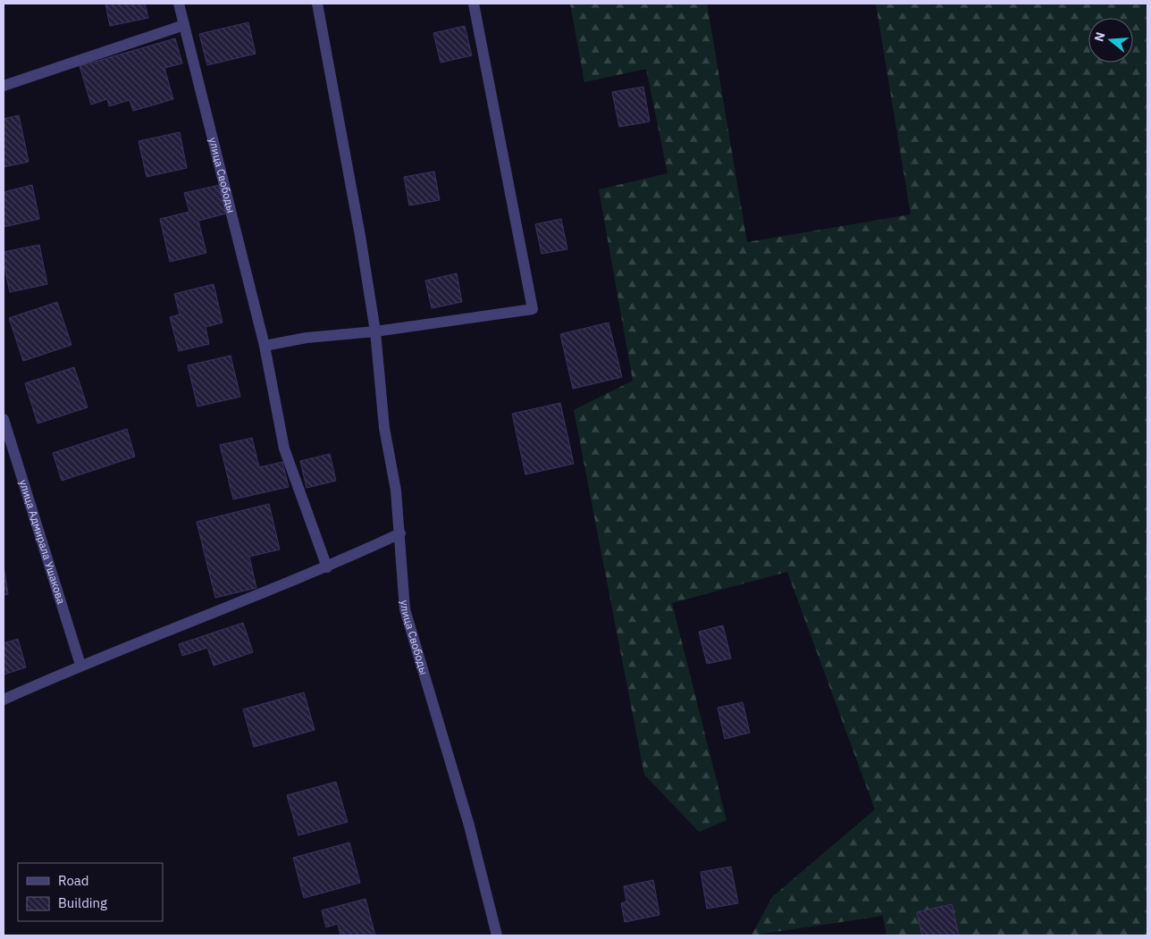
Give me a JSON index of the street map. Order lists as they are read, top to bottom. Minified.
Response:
{"streets":{"street":["улица Свободы","улица Адмирала Ушакова"]},"legend":["Road","Building"],"north":"left"}
